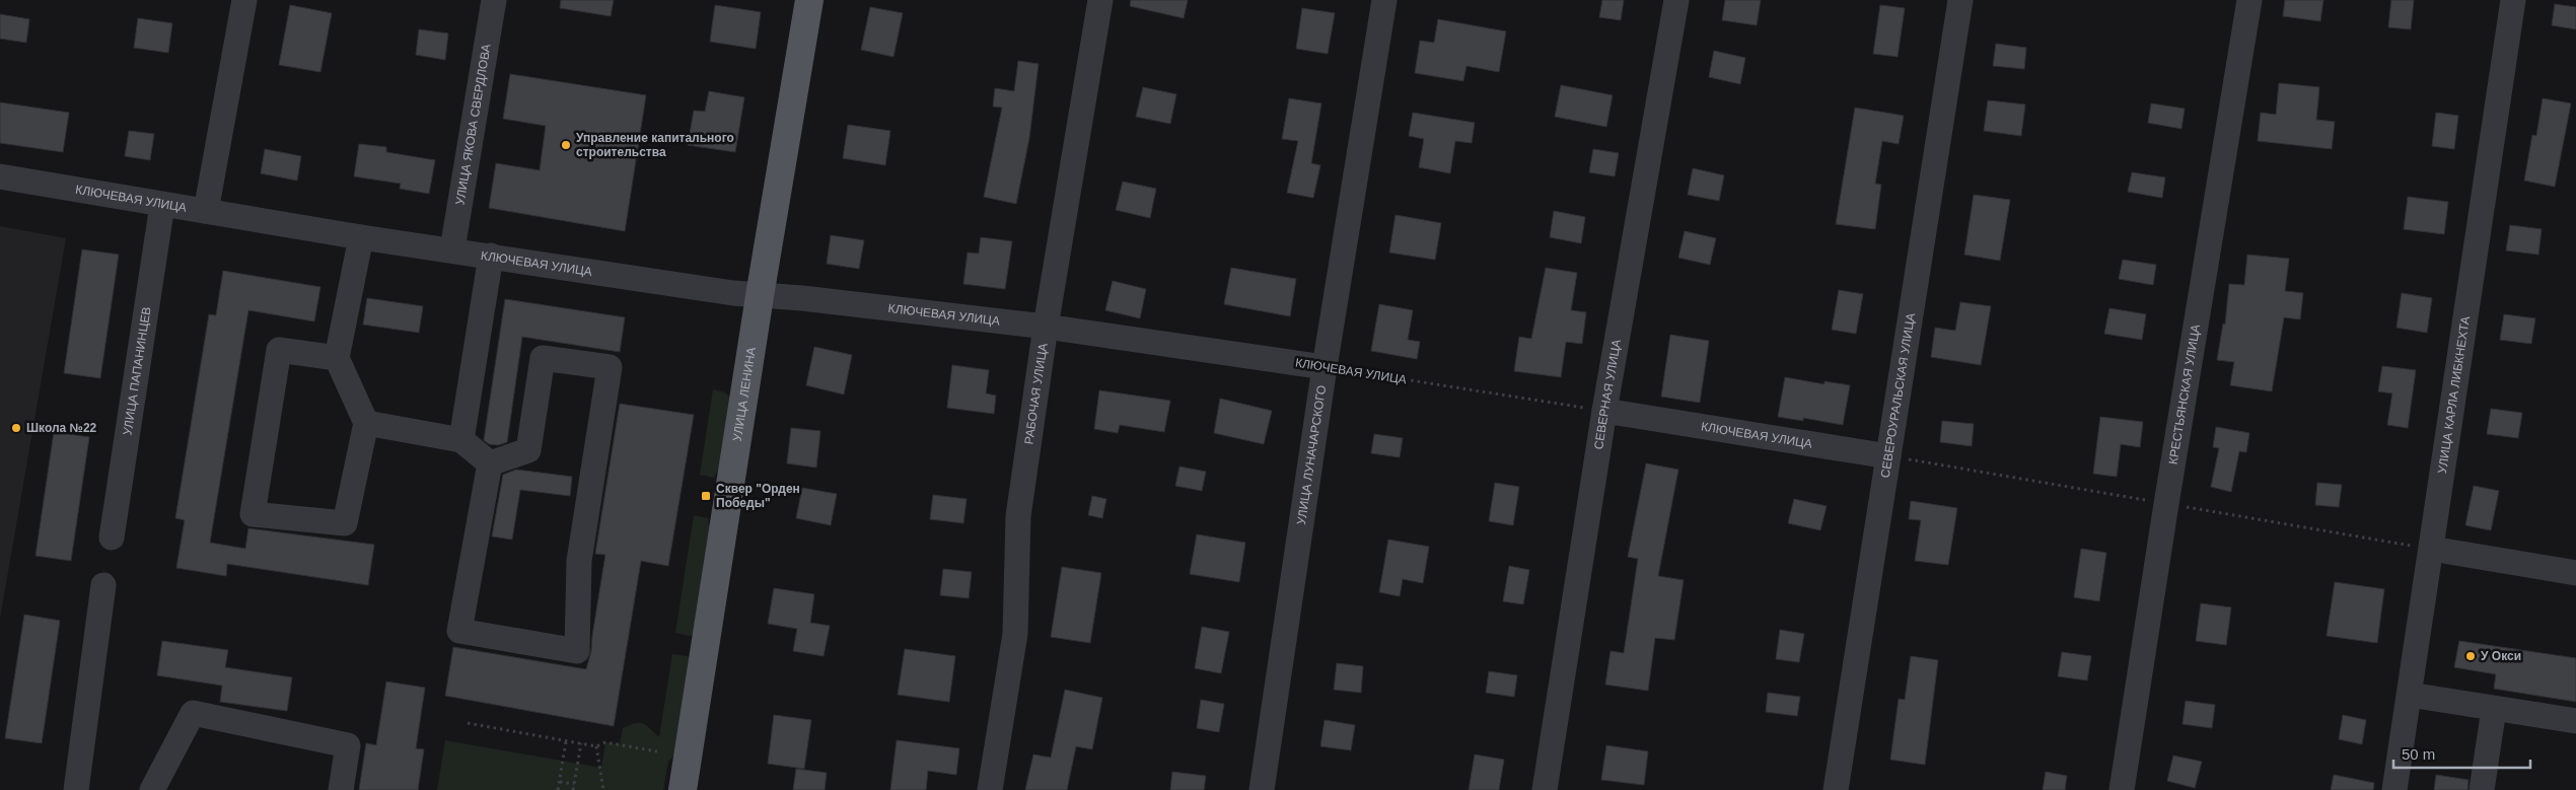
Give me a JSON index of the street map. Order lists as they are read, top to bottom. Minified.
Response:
{"streets":{"main road":["УЛИЦА ЛЕНИНА"],"street":["УЛИЦА ЯКОВА СВЕРДЛОВА","КЛЮЧЕВАЯ УЛИЦА","УЛИЦА ПАПАНИНЦЕВ","РАБОЧАЯ УЛИЦА","СЕВЕРНАЯ УЛИЦА","КРЕСТЬЯНСКАЯ УЛИЦА","СЕВЕРОУРАЛЬСКАЯ УЛИЦА","УЛИЦА КАРЛА ЛИБКНЕХТА","УЛИЦА ЛУНАЧАРСКОГО"]},"crossings":[["УЛИЦА ЯКОВА СВЕРДЛОВА","КЛЮЧЕВАЯ УЛИЦА"],["КЛЮЧЕВАЯ УЛИЦА","УЛИЦА ПАПАНИНЦЕВ"],["КЛЮЧЕВАЯ УЛИЦА","РАБОЧАЯ УЛИЦА"],["КЛЮЧЕВАЯ УЛИЦА","УЛИЦА ЛЕНИНА"],["КЛЮЧЕВАЯ УЛИЦА","СЕВЕРНАЯ УЛИЦА"],["КЛЮЧЕВАЯ УЛИЦА","СЕВЕРОУРАЛЬСКАЯ УЛИЦА"],["КЛЮЧЕВАЯ УЛИЦА","УЛИЦА ЛУНАЧАРСКОГО"]],"places":{"other":["Управление капитального строительства","Школа №22","У Окси"],"transit":["Сквер \"Орден Победы\""]},"scale_bar":"50 m"}
